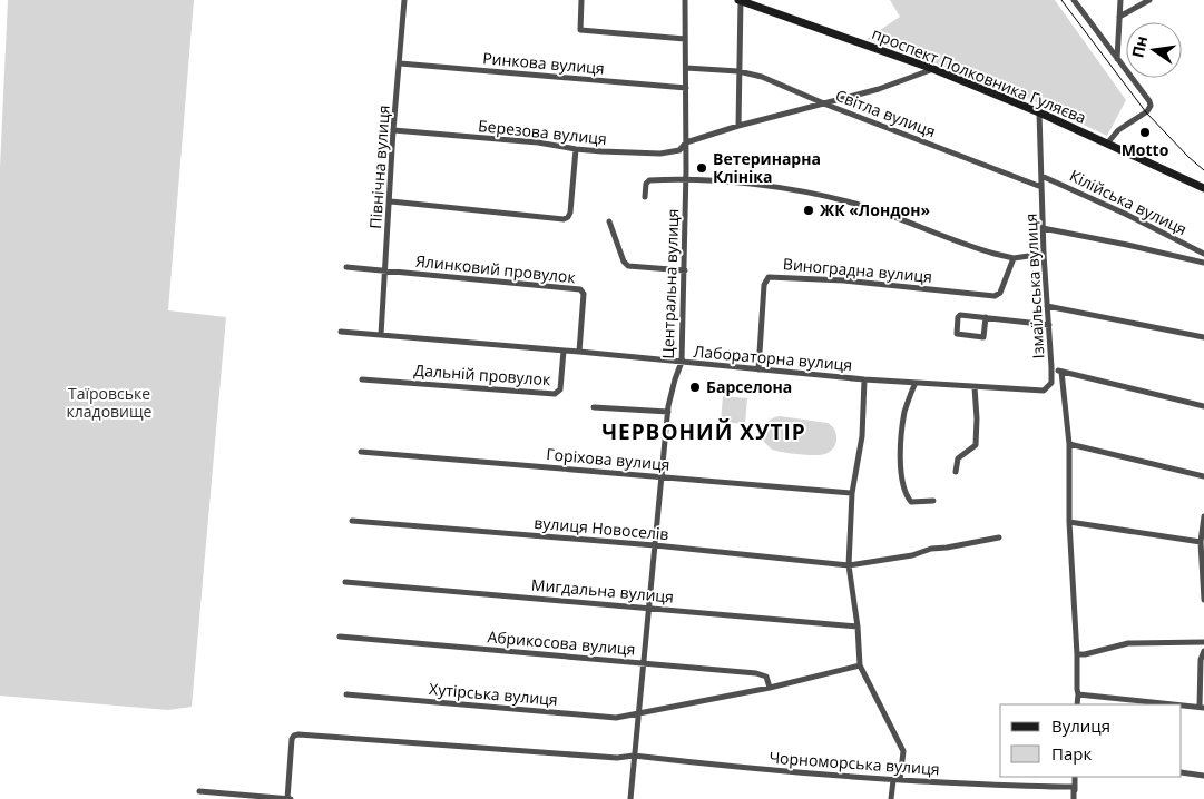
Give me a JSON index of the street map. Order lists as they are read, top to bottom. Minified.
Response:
{"streets":{"main road":["проспект Полковника Гуляєва"],"street":["Ринкова вулиця","Світла вулиця","Березова вулиця","Північна вулиця","Кілійська вулиця","Ялинковий провулок","Виноградна вулиця","Центральна вулиця","Ізмаїльська вулиця","Лабораторна вулиця","Дальній провулок","Горіхова вулиця","вулиця Новоселів","Мигдальна вулиця","Абрикосова вулиця","Хутірська вулиця","Чорноморська вулиця"]},"crossings":[["Ринкова вулиця","Північна вулиця"],["Ринкова вулиця","Центральна вулиця"],["проспект Полковника Гуляєва","Ізмаїльська вулиця"],["Світла вулиця","Березова вулиця"],["Світла вулиця","Центральна вулиця"],["Світла вулиця","Ізмаїльська вулиця"],["Березова вулиця","Північна вулиця"],["Березова вулиця","Центральна вулиця"],["Північна вулиця","Ялинковий провулок"],["Північна вулиця","Лабораторна вулиця"],["Кілійська вулиця","Ізмаїльська вулиця"],["Ялинковий провулок","Лабораторна вулиця"],["Виноградна вулиця","Лабораторна вулиця"],["Центральна вулиця","Лабораторна вулиця"],["Центральна вулиця","Горіхова вулиця"],["Центральна вулиця","вулиця Новоселів"],["Центральна вулиця","Мигдальна вулиця"],["Центральна вулиця","Абрикосова вулиця"],["Центральна вулиця","Хутірська вулиця"],["Центральна вулиця","Чорноморська вулиця"],["Ізмаїльська вулиця","Лабораторна вулиця"],["Лабораторна вулиця","Дальній провулок"]],"districts":["ЧЕРВОНИЙ ХУТІР"],"parks":["Таїровське кладовище"],"places":["Motto","Ветеринарна Клініка","ЖК «Лондон»","Барселона"],"legend":["Вулиця","Парк"],"north":"left"}
